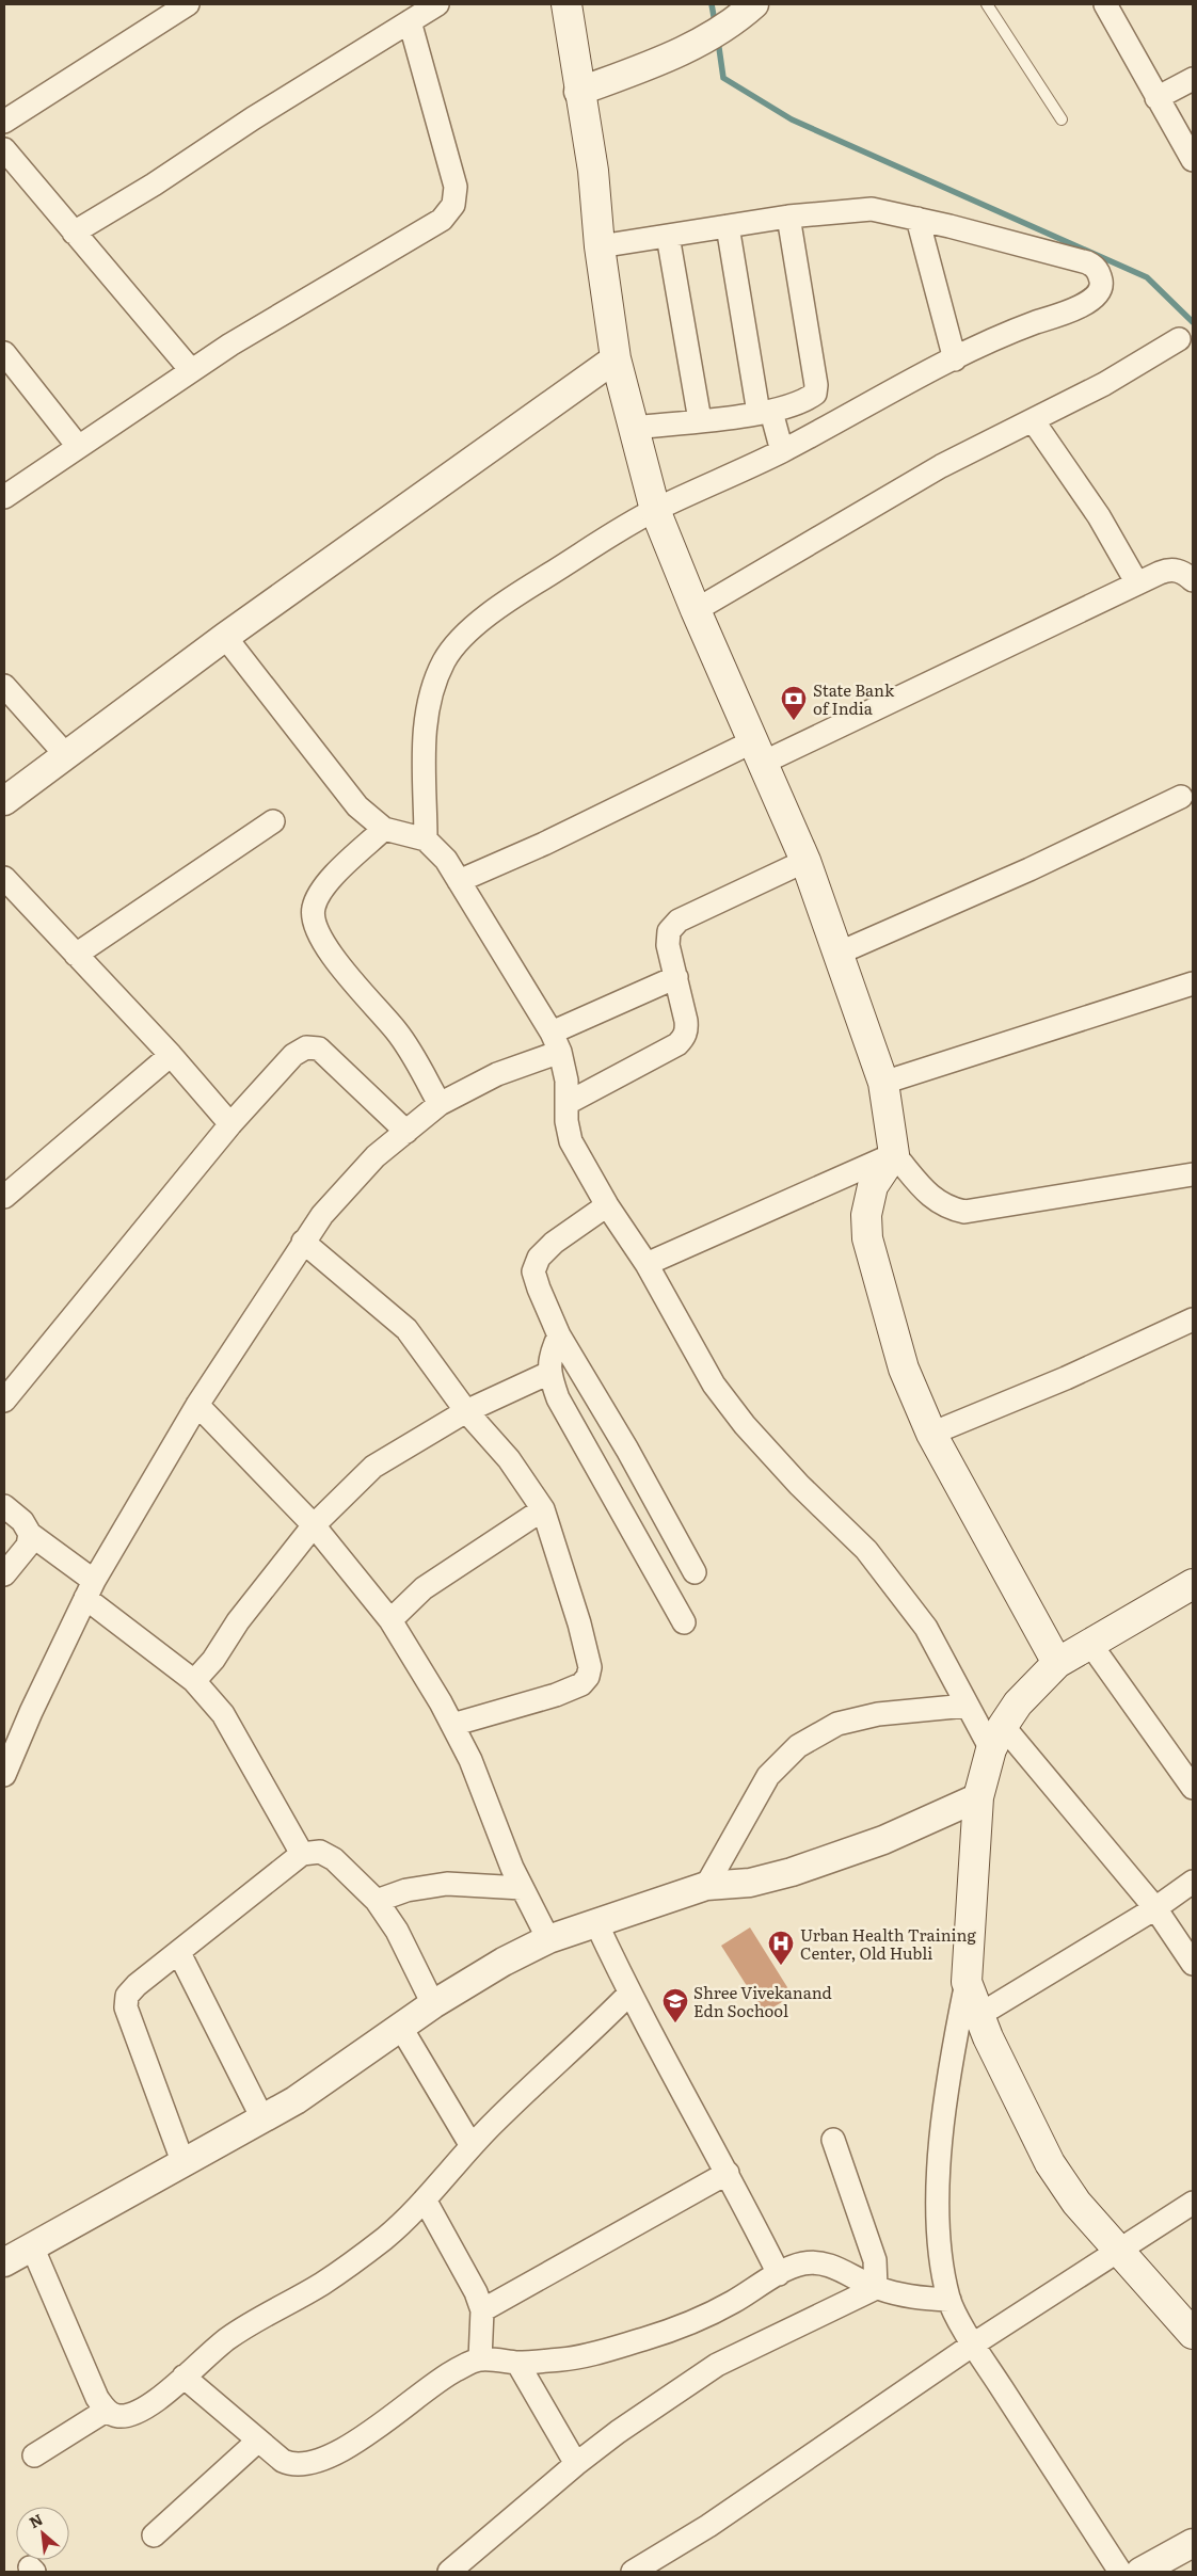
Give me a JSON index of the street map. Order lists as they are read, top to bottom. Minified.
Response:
{"places":{"bank":["State Bank of India"],"hospital":["Urban Health Training Center, Old Hubli"],"school or university":["Shree Vivekanand Edn Sochool"]},"north":"top left"}
